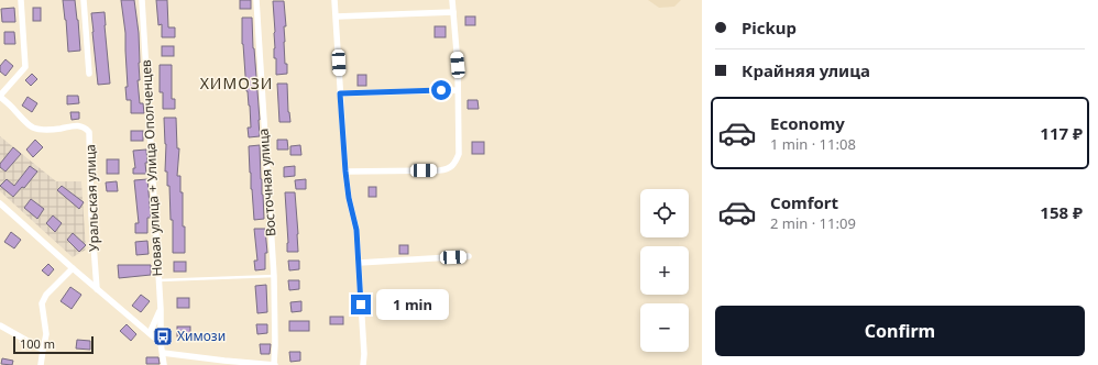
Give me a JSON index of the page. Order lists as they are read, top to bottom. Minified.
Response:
{"streets":{"street":["Новая улица + Улица Ополченцев","Восточная улица","Уральская улица"]},"districts":["ХИМОЗИ"],"places":{"bus stop":["Химози"]},"scale_bar":"100 m","page":{"banner":["Pickup","Крайняя улица"],"list":[{"name":"Economy","note":"1 min · 11:08","value":"117 ₽"},{"name":"Comfort","note":"2 min · 11:09","value":"158 ₽"}],"map_buttons":["+","−"],"bubble":"1 min","buttons":"Confirm","scale":"100 m"}}
